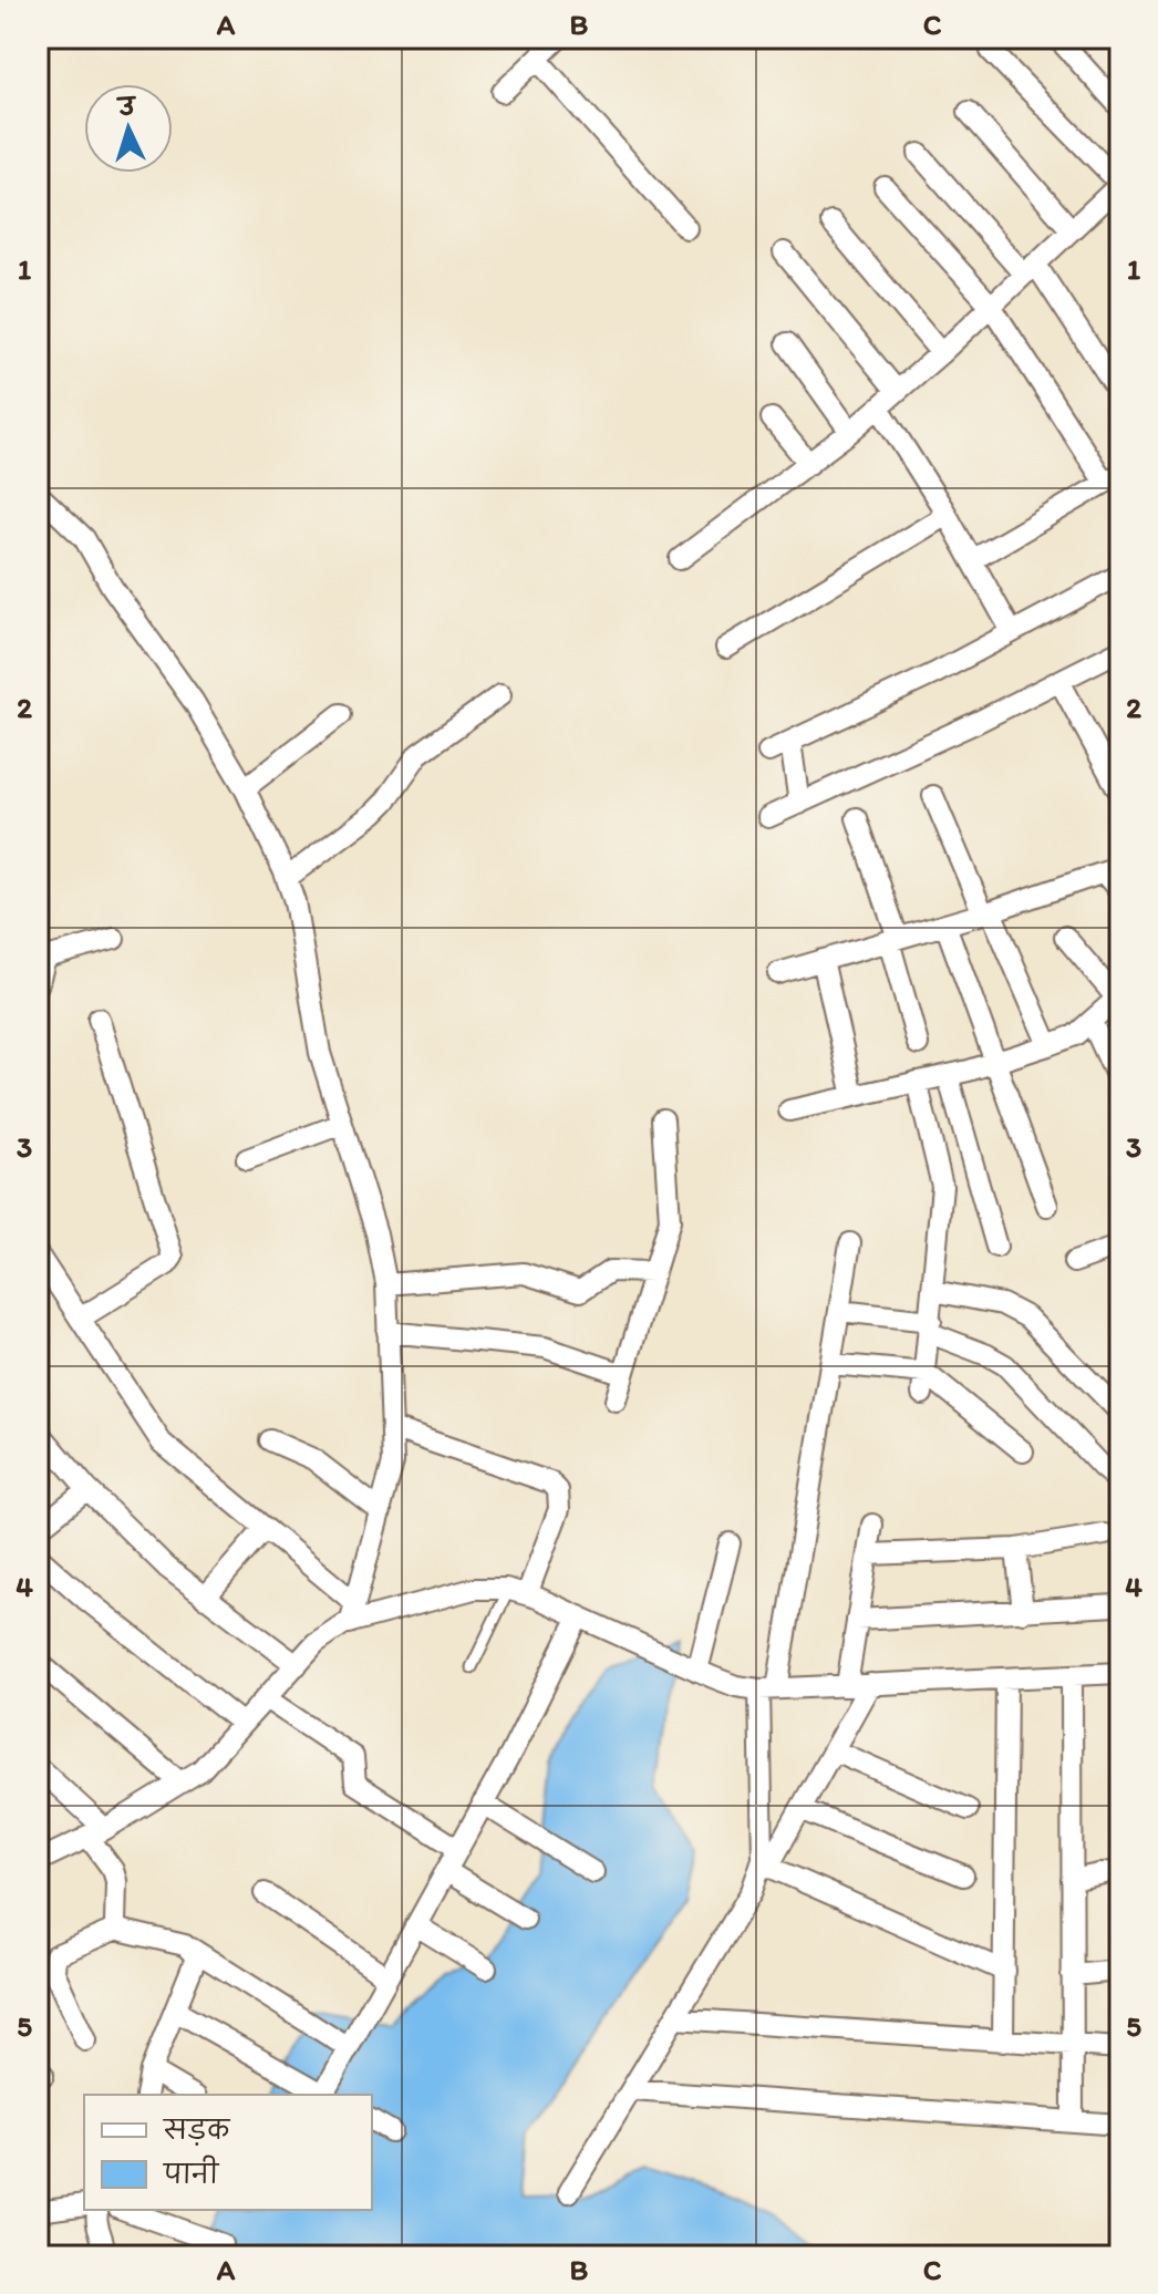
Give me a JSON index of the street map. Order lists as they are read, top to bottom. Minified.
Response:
{"legend":["सड़क","पानी"],"north":"top","grid":{"columns":["A","B","C"],"rows":["1","2","3","4","5"]}}
